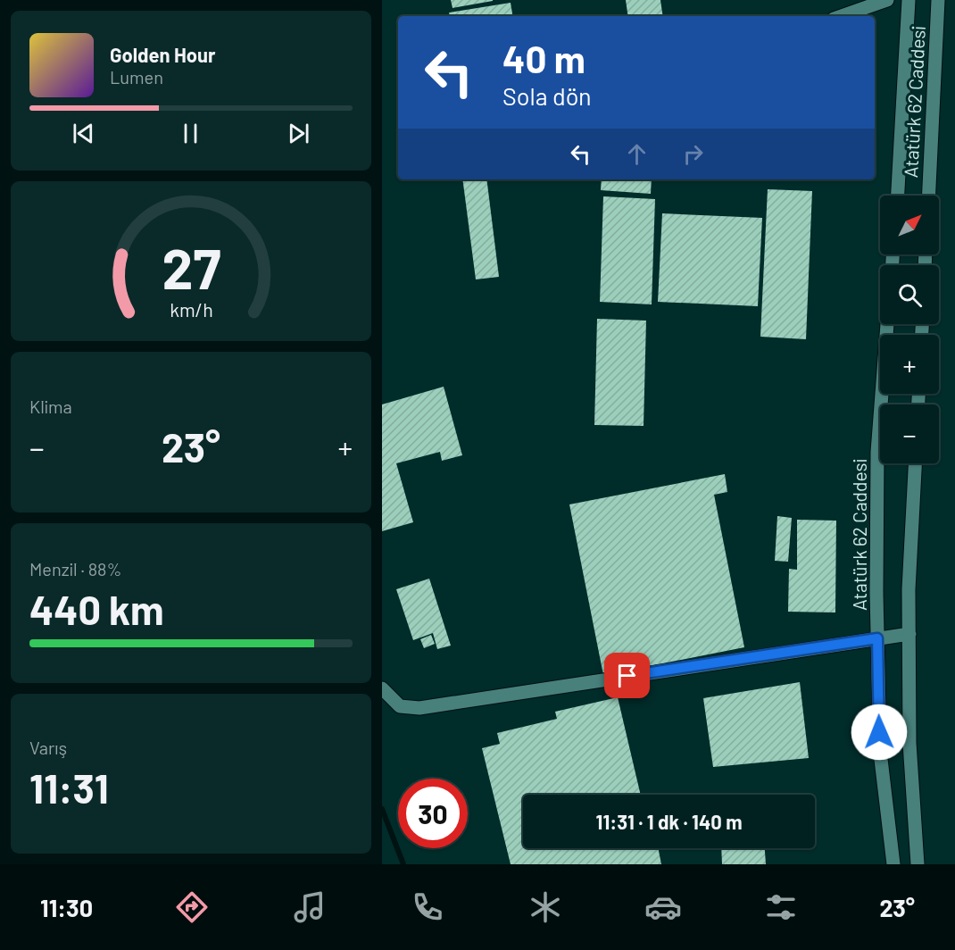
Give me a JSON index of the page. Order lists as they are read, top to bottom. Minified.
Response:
{"streets":{"street":["Atatürk 62 Caddesi"]},"north":"top right","page":{"turn":["40 m","Sola dön"],"song":["Golden Hour","Lumen"],"map_buttons":["+","−"],"tile":["Klima",["Menzil · 88%","440 km"],["Varış","11:31"]],"heat":["−","23°","+"],"limit":"30","trip":"11:31 · 1 dk · 140 m","tabs":["11:30","23°"],"gauge":["27","km/h"]}}
